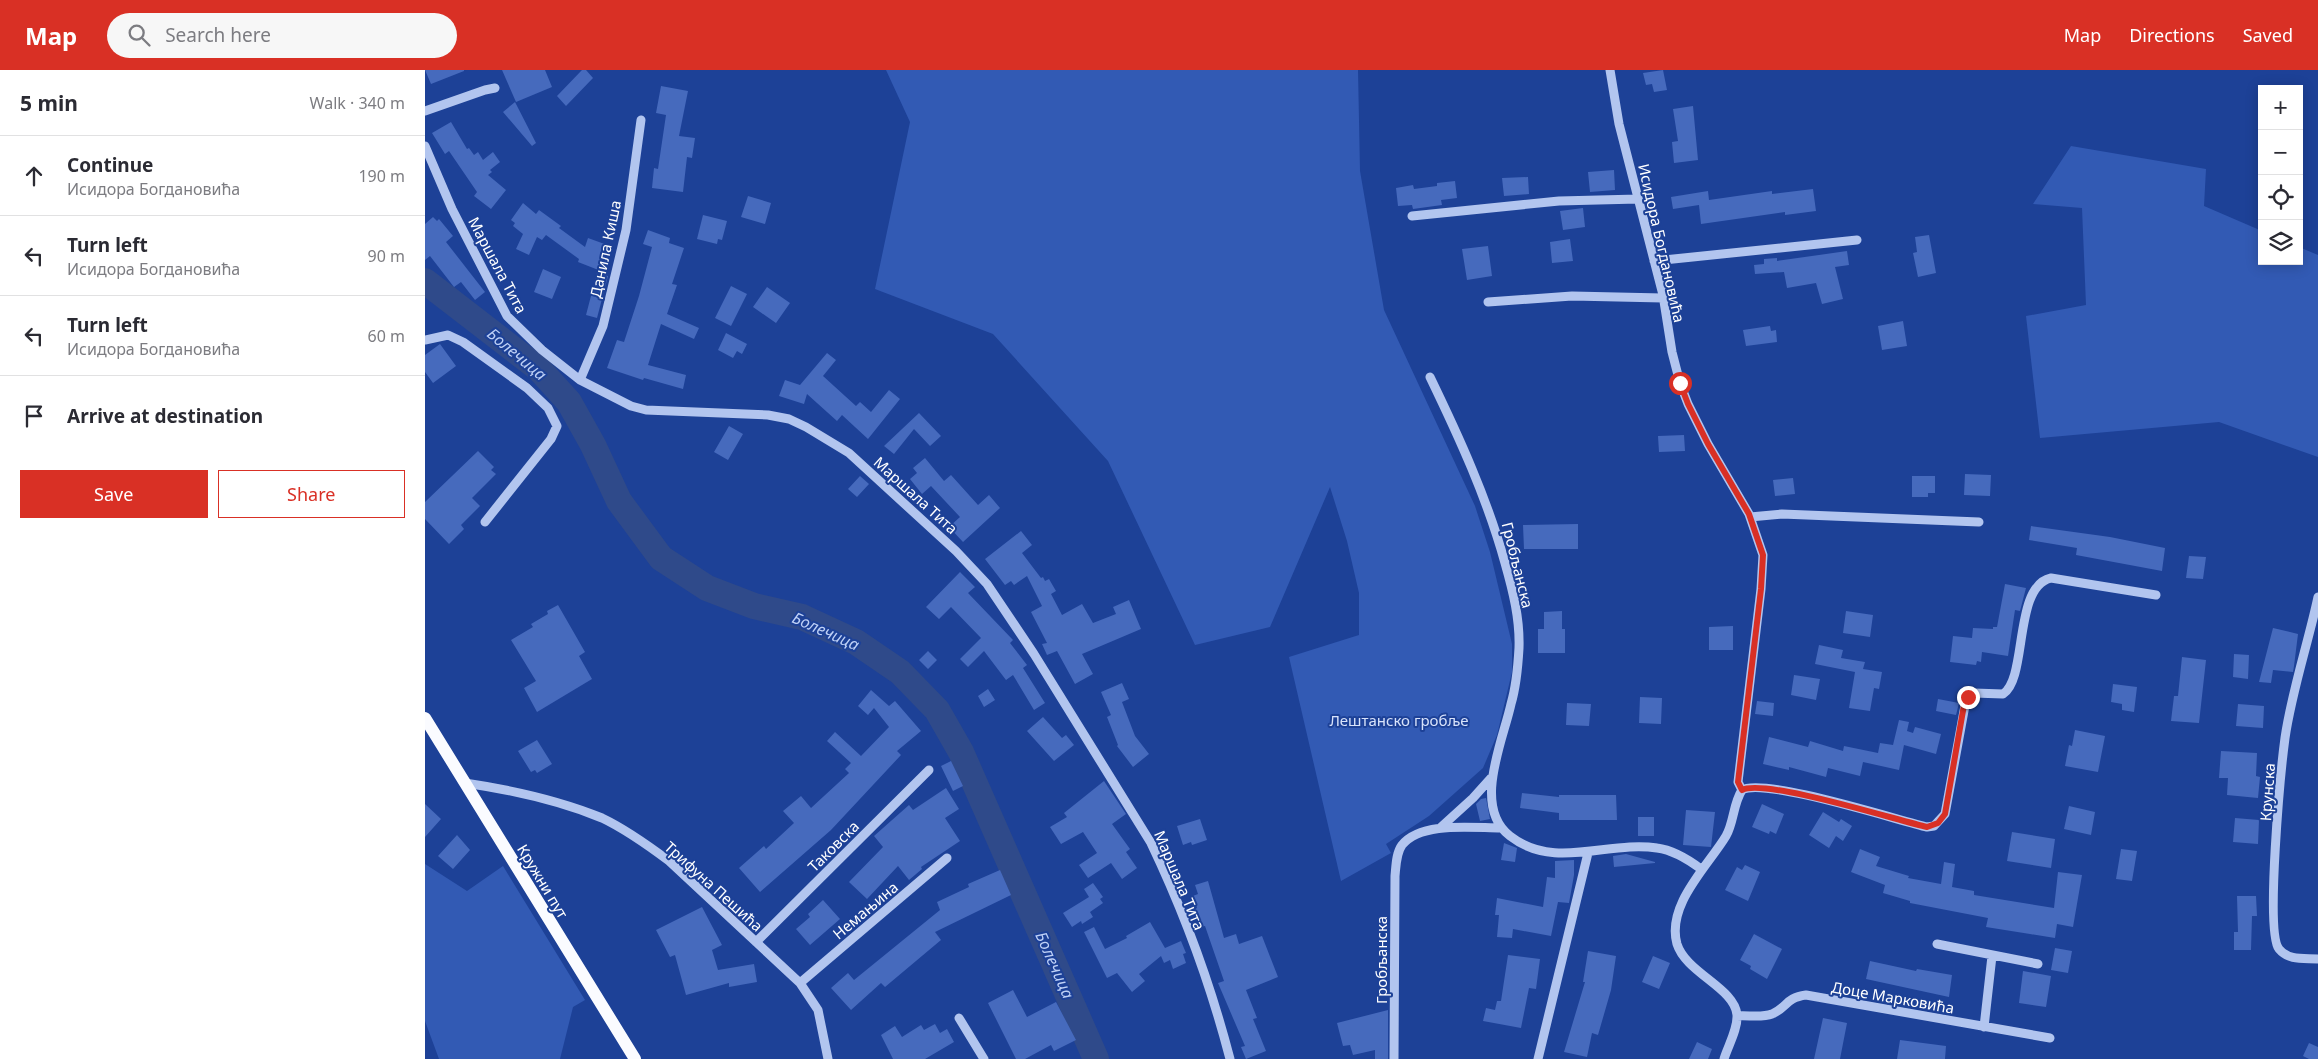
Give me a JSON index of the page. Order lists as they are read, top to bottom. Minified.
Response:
{"streets":{"main road":["Кружни пут"],"street":["Исидора Богдановића","Данила Киша","Маршала Тита","Гробљанска","Крунска","Таковска","Трифуна Пешића","Немањина","Доце Марковића"]},"crossings":[["Исидора Богдановића","Доце Марковића"],["Данила Киша","Маршала Тита"],["Таковска","Трифуна Пешића"],["Кружни пут","Трифуна Пешића"],["Трифуна Пешића","Немањина"]],"water":["Болечица"],"parks":["Лештанско гробље"],"page":{"header":"Map","search":"Search here","nav":["Map","Directions","Saved"],"heading":["5 min","Walk · 340 m"],"map_buttons":["+","−"],"list":[["Continue","Исидора Богдановића","190 m"],["Turn left","Исидора Богдановића","90 m"],["Turn left","Исидора Богдановића","60 m"],"Arrive at destination"],"buttons":["Save","Share"]}}
